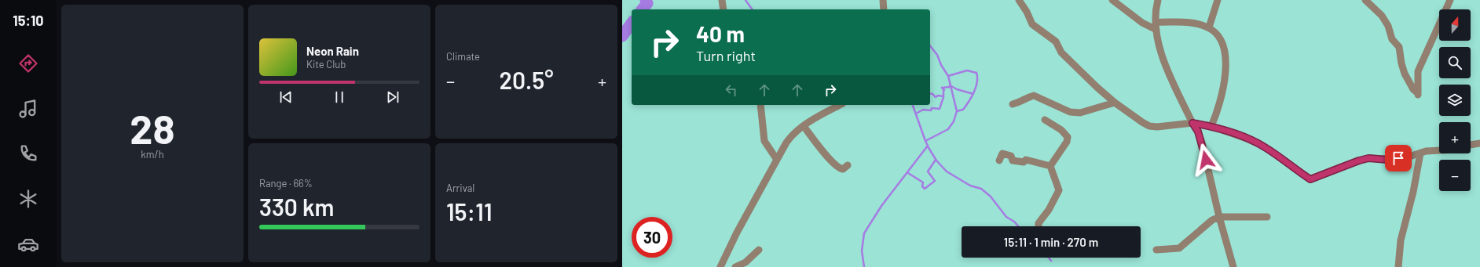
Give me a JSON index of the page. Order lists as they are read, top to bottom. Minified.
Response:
{"north":"top","page":{"tabs":"15:10","tile":[["28","km/h"],"Climate",["Range · 66%","330 km"],["Arrival","15:11"]],"map_buttons":["+","−"],"turn":["40 m","Turn right"],"song":["Neon Rain","Kite Club"],"heat":["−","20.5°","+"],"limit":"30","trip":"15:11 · 1 min · 270 m"}}
